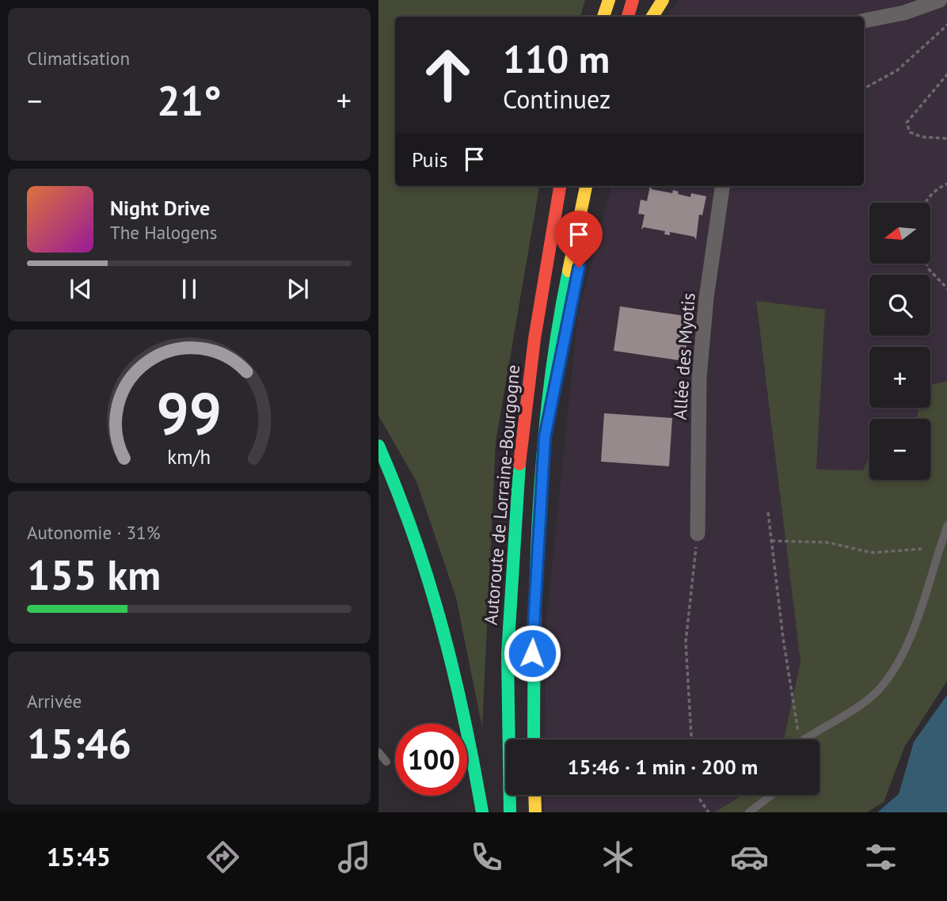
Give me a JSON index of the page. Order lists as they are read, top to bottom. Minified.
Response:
{"streets":{"highway":["Autoroute de Lorraine-Bourgogne"],"street":["Allée des Myotis"]},"north":"left","page":{"tile":["Climatisation",["Autonomie · 31%","155 km"],["Arrivée","15:46"]],"turn":["110 m","Continuez"],"heat":["−","21°","+"],"then":"Puis","song":["Night Drive","The Halogens"],"map_buttons":["+","−"],"limit":"100","trip":"15:46 · 1 min · 200 m","tabs":"15:45","gauge":["99","km/h"]}}
